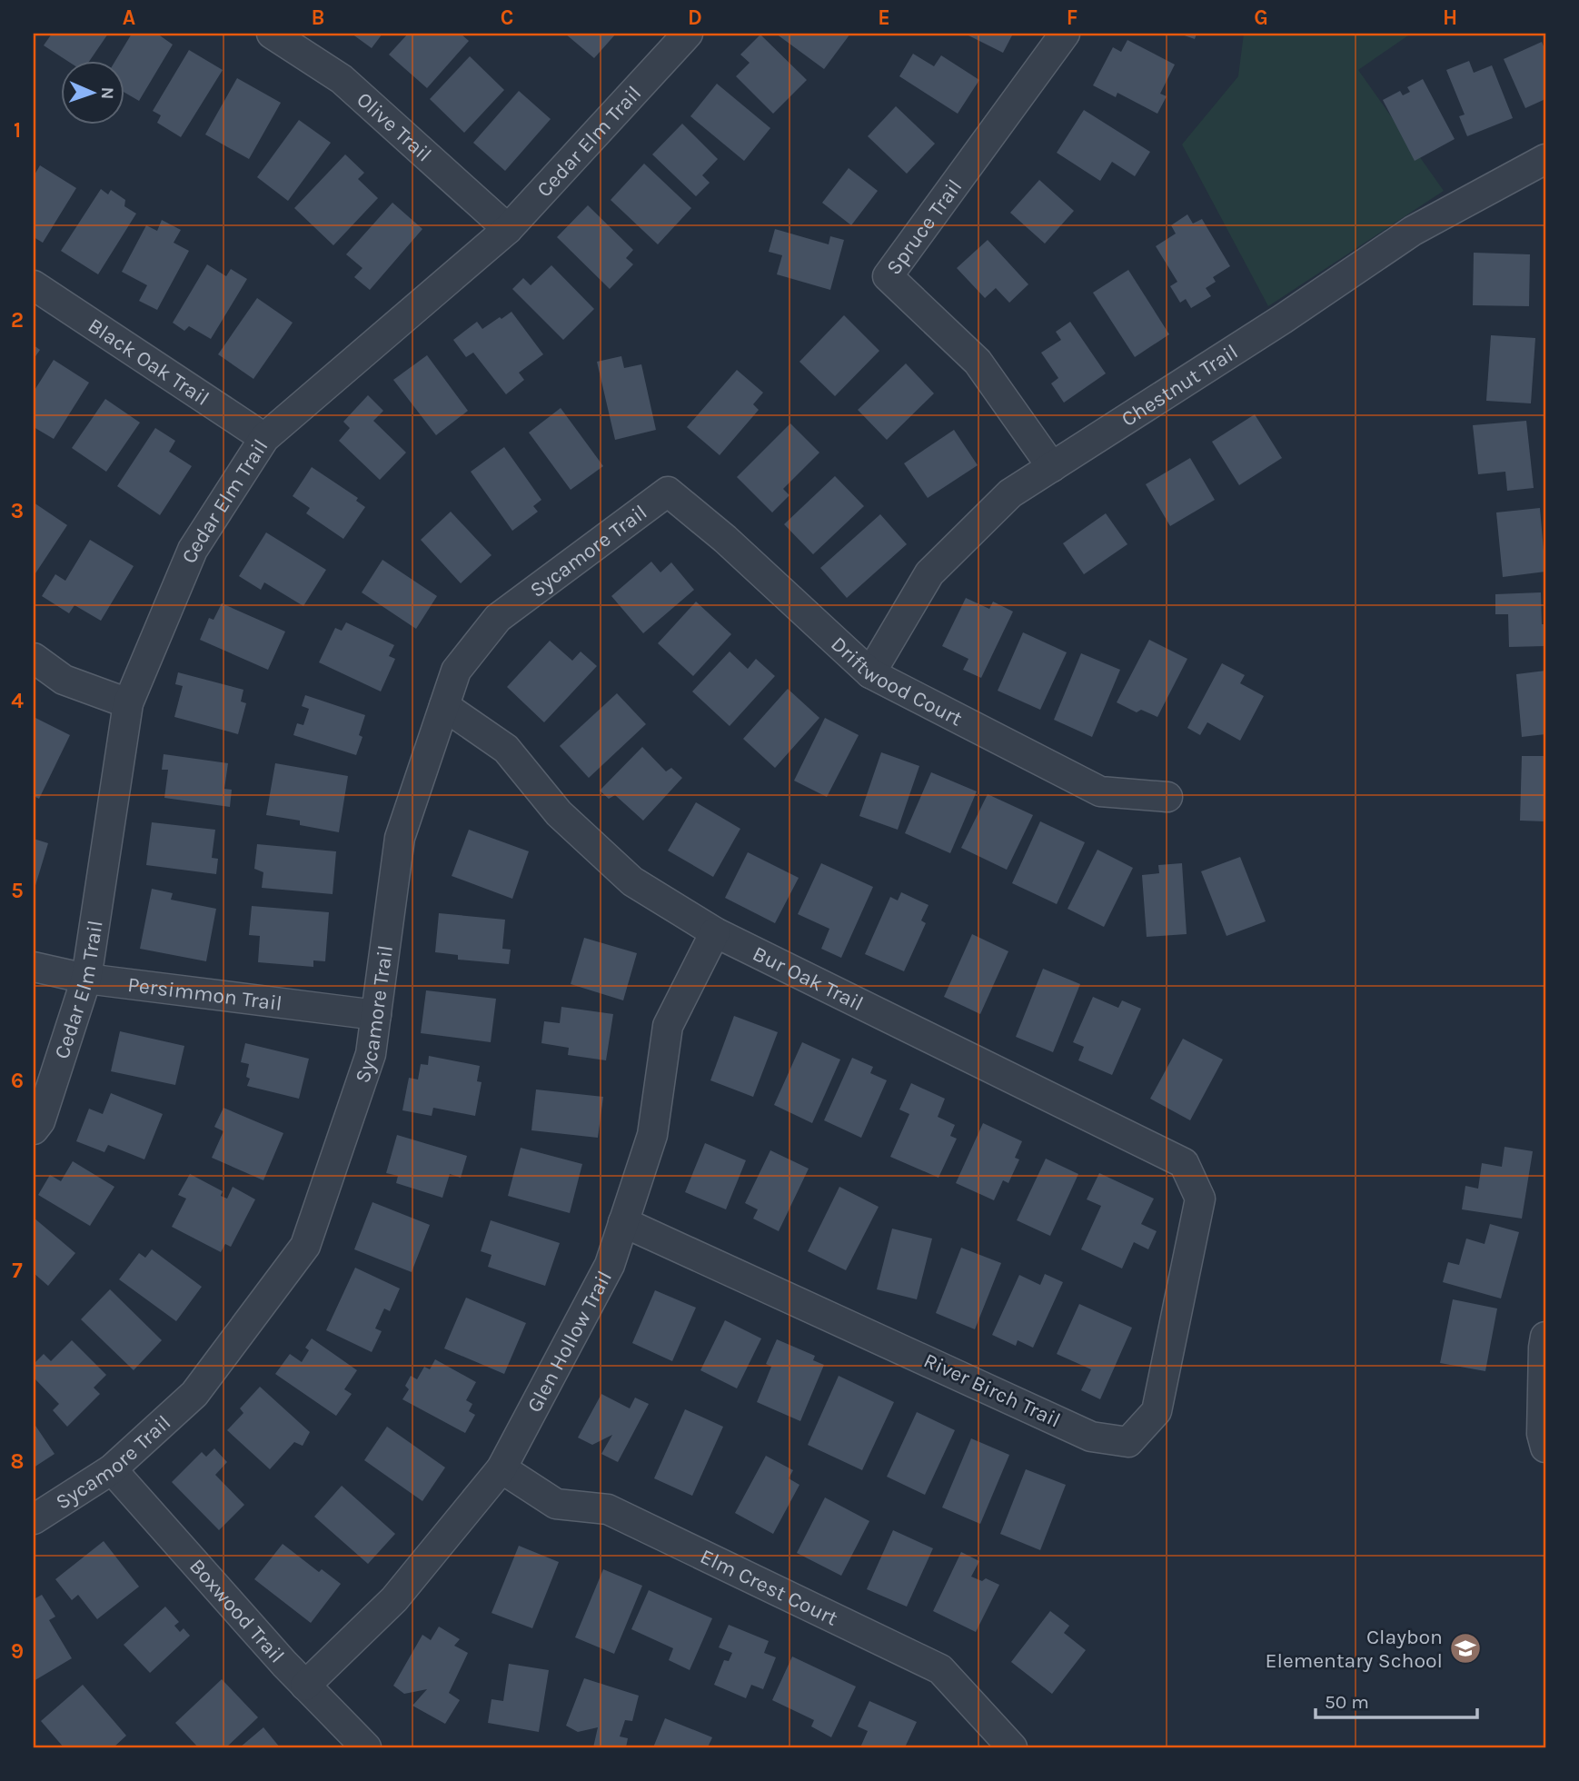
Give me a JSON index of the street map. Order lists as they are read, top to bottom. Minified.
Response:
{"streets":{"street":["Olive Trail","Cedar Elm Trail","Spruce Trail","Black Oak Trail","Chestnut Trail","Sycamore Trail","Driftwood Court","Bur Oak Trail","Persimmon Trail","Glen Hollow Trail","River Birch Trail","Elm Crest Court","Boxwood Trail"]},"crossings":[["Olive Trail","Cedar Elm Trail"],["Cedar Elm Trail","Black Oak Trail"],["Cedar Elm Trail","Persimmon Trail"],["Spruce Trail","Chestnut Trail"],["Chestnut Trail","Driftwood Court"],["Sycamore Trail","Driftwood Court"],["Sycamore Trail","Bur Oak Trail"],["Sycamore Trail","Persimmon Trail"],["Sycamore Trail","Boxwood Trail"],["Bur Oak Trail","Glen Hollow Trail"],["Bur Oak Trail","River Birch Trail"],["Glen Hollow Trail","River Birch Trail"],["Glen Hollow Trail","Elm Crest Court"],["Glen Hollow Trail","Boxwood Trail"]],"places":{"school or university":["Claybon Elementary School"]},"scale_bar":"50 m","north":"right","grid":{"columns":["A","B","C","D","E","F","G","H"],"rows":["1","2","3","4","5","6","7","8","9"]}}
